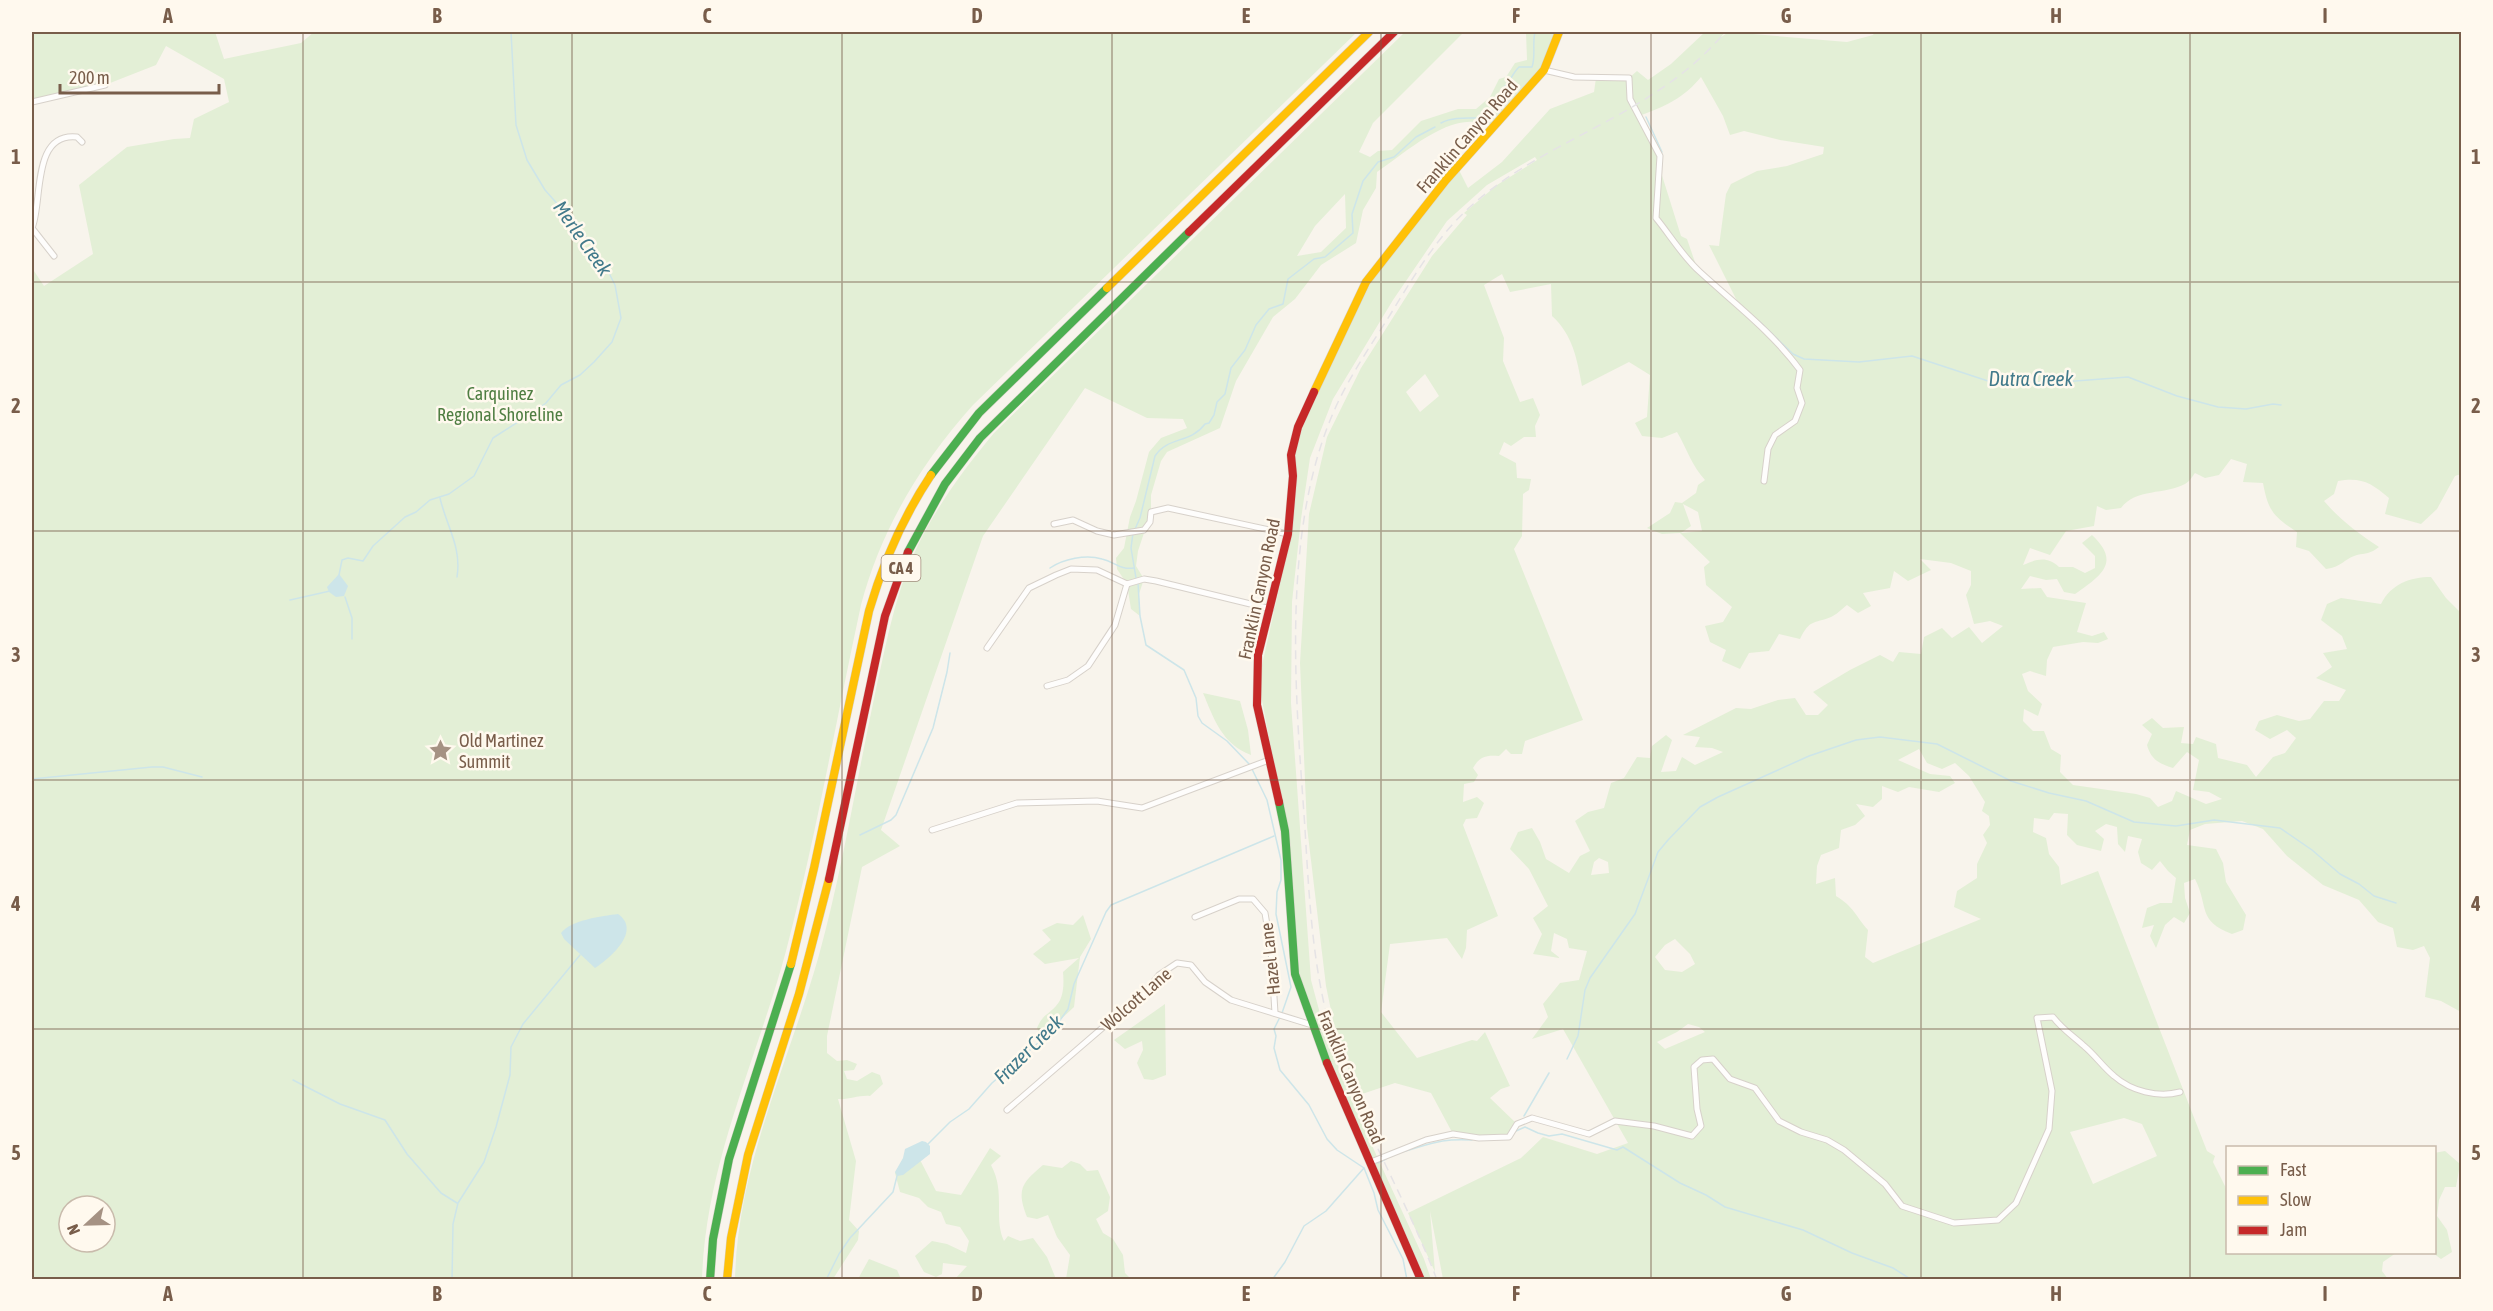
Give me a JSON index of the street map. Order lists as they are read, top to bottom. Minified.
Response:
{"streets":{"main road":["Franklin Canyon Road","CA 4"],"street":["Hazel Lane","Wolcott Lane"]},"crossings":[["Franklin Canyon Road","Wolcott Lane"],["Hazel Lane","Wolcott Lane"]],"water":["Merle Creek","Dutra Creek","Frazer Creek"],"parks":["Carquinez Regional Shoreline"],"places":{"place":["Old Martinez Summit"]},"legend":["Fast","Slow","Jam"],"scale_bar":"200 m","north":"left","grid":{"columns":["A","B","C","D","E","F","G","H","I"],"rows":["1","2","3","4","5"]}}
